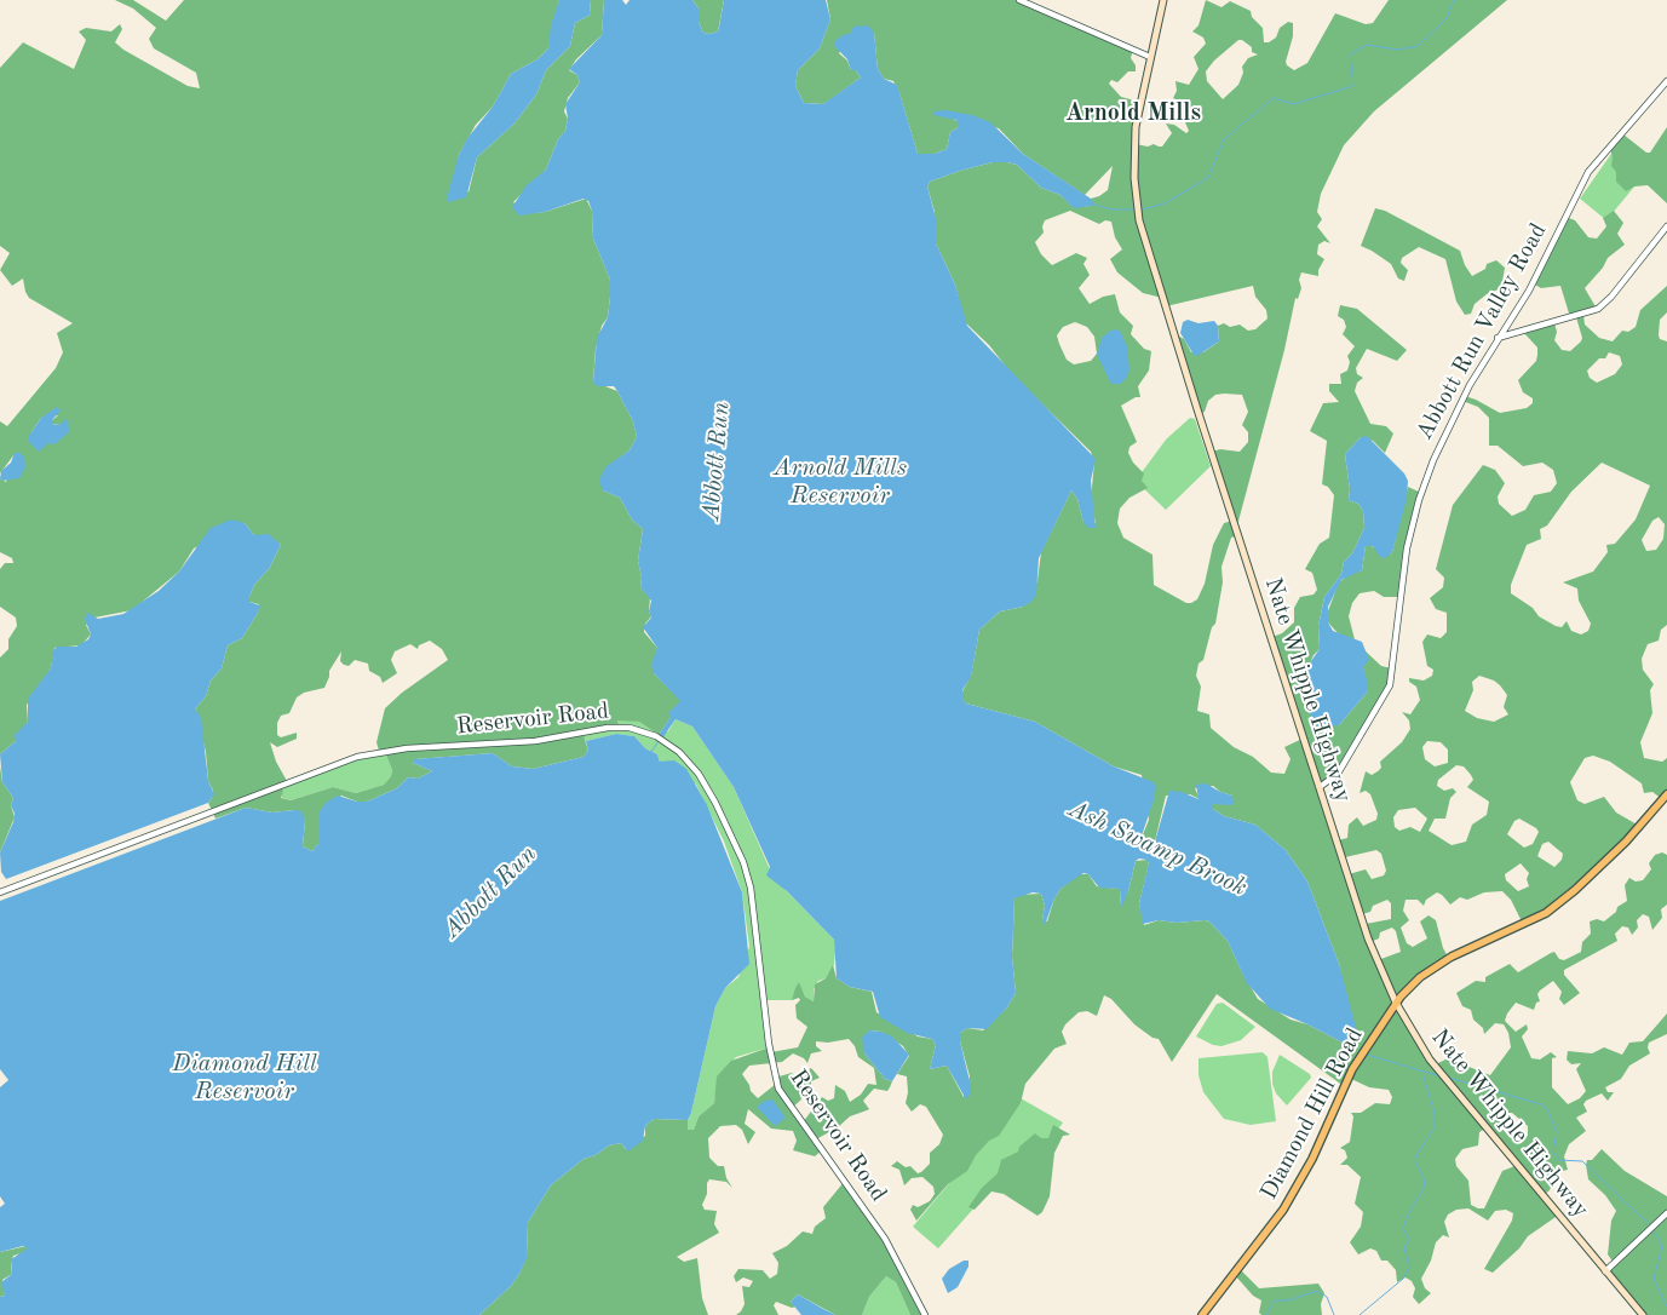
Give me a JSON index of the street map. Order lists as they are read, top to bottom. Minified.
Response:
{"streets":{"main road":["Nate Whipple Highway","Diamond Hill Road"],"street":["Abbott Run Valley Road","Reservoir Road"]},"crossings":[["Abbott Run Valley Road","Nate Whipple Highway"],["Nate Whipple Highway","Diamond Hill Road"]],"districts":["Arnold Mills"],"water":["Abbott Run","Arnold Mills Reservoir","Ash Swamp Brook","Diamond Hill Reservoir"]}
